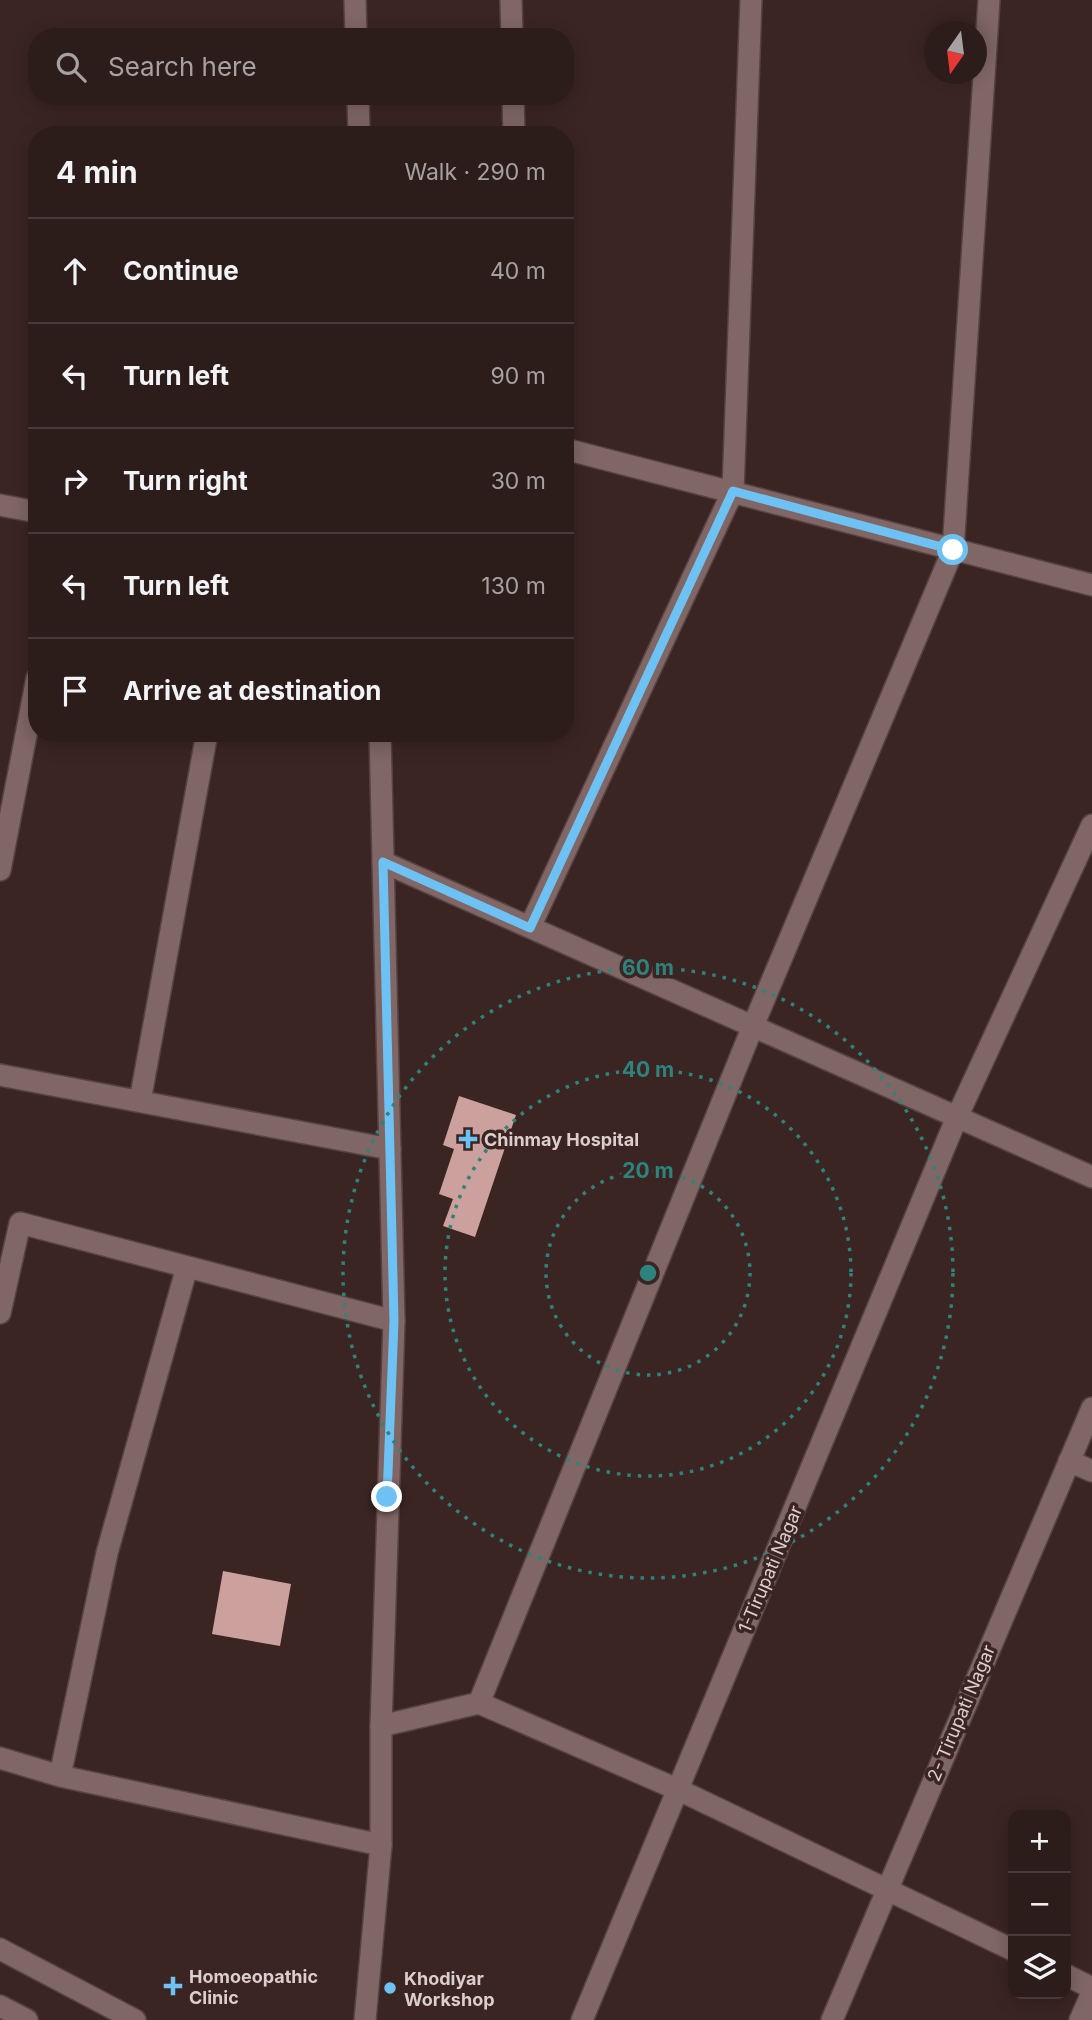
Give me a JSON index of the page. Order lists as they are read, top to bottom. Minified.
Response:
{"streets":{"street":["1-Tirupati Nagar","2- Tirupati Nagar"]},"places":{"health":["Chinmay Hospital","Homoeopathic Clinic"],"other":["Khodiyar Workshop"]},"north":"bottom","page":{"search":"Search here","heading":["4 min","Walk · 290 m"],"list":[["Continue","40 m"],["Turn left","90 m"],["Turn right","30 m"],["Turn left","130 m"],"Arrive at destination"],"map_buttons":["+","−"]},"rings":["60 m","40 m","20 m"]}
